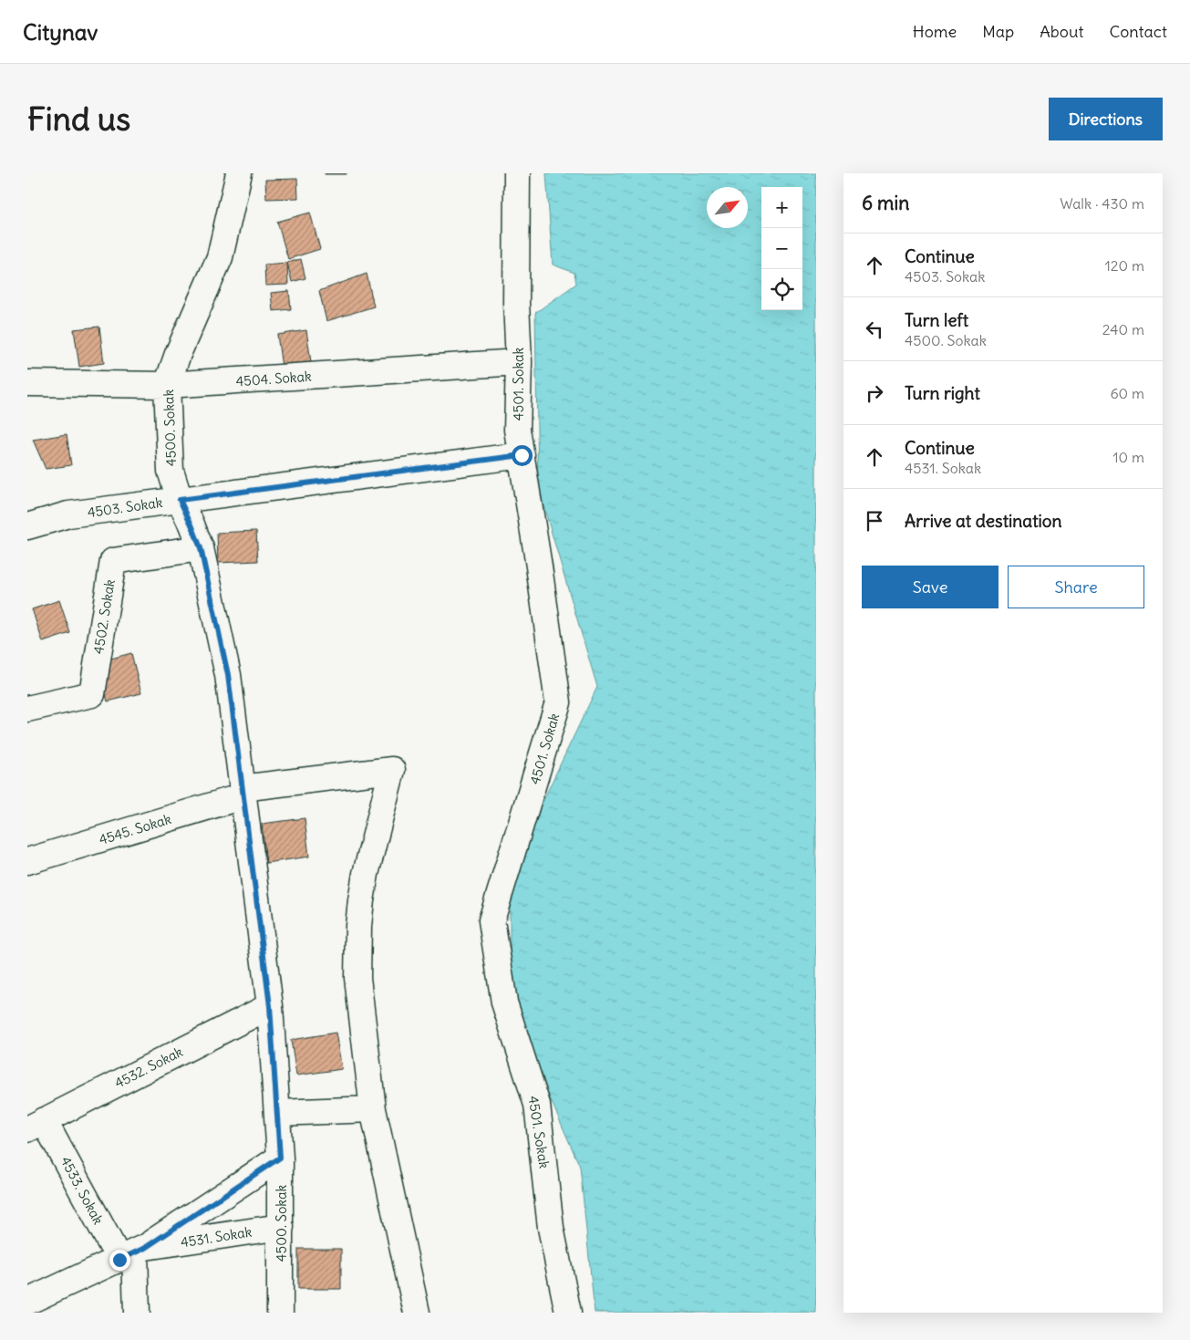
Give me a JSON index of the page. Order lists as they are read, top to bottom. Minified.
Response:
{"streets":{"street":["4504. Sokak","4501. Sokak","4500. Sokak","4503. Sokak","4502. Sokak","4545. Sokak","4532. Sokak","4533. Sokak","4531. Sokak"]},"crossings":[["4504. Sokak","4501. Sokak"],["4504. Sokak","4500. Sokak"],["4501. Sokak","4503. Sokak"],["4500. Sokak","4503. Sokak"],["4500. Sokak","4502. Sokak"],["4500. Sokak","4545. Sokak"],["4500. Sokak","4532. Sokak"],["4500. Sokak","4531. Sokak"],["4532. Sokak","4533. Sokak"],["4533. Sokak","4531. Sokak"]],"north":"top right","page":{"header":"Citynav","nav":["Home","Map","About","Contact"],"buttons":["Directions",["Save","Share"]],"title":"Find us","heading":["6 min","Walk · 430 m"],"map_buttons":["+","−"],"list":[["Continue","4503. Sokak","120 m"],["Turn left","4500. Sokak","240 m"],["Turn right","60 m"],["Continue","4531. Sokak","10 m"],"Arrive at destination"]}}
